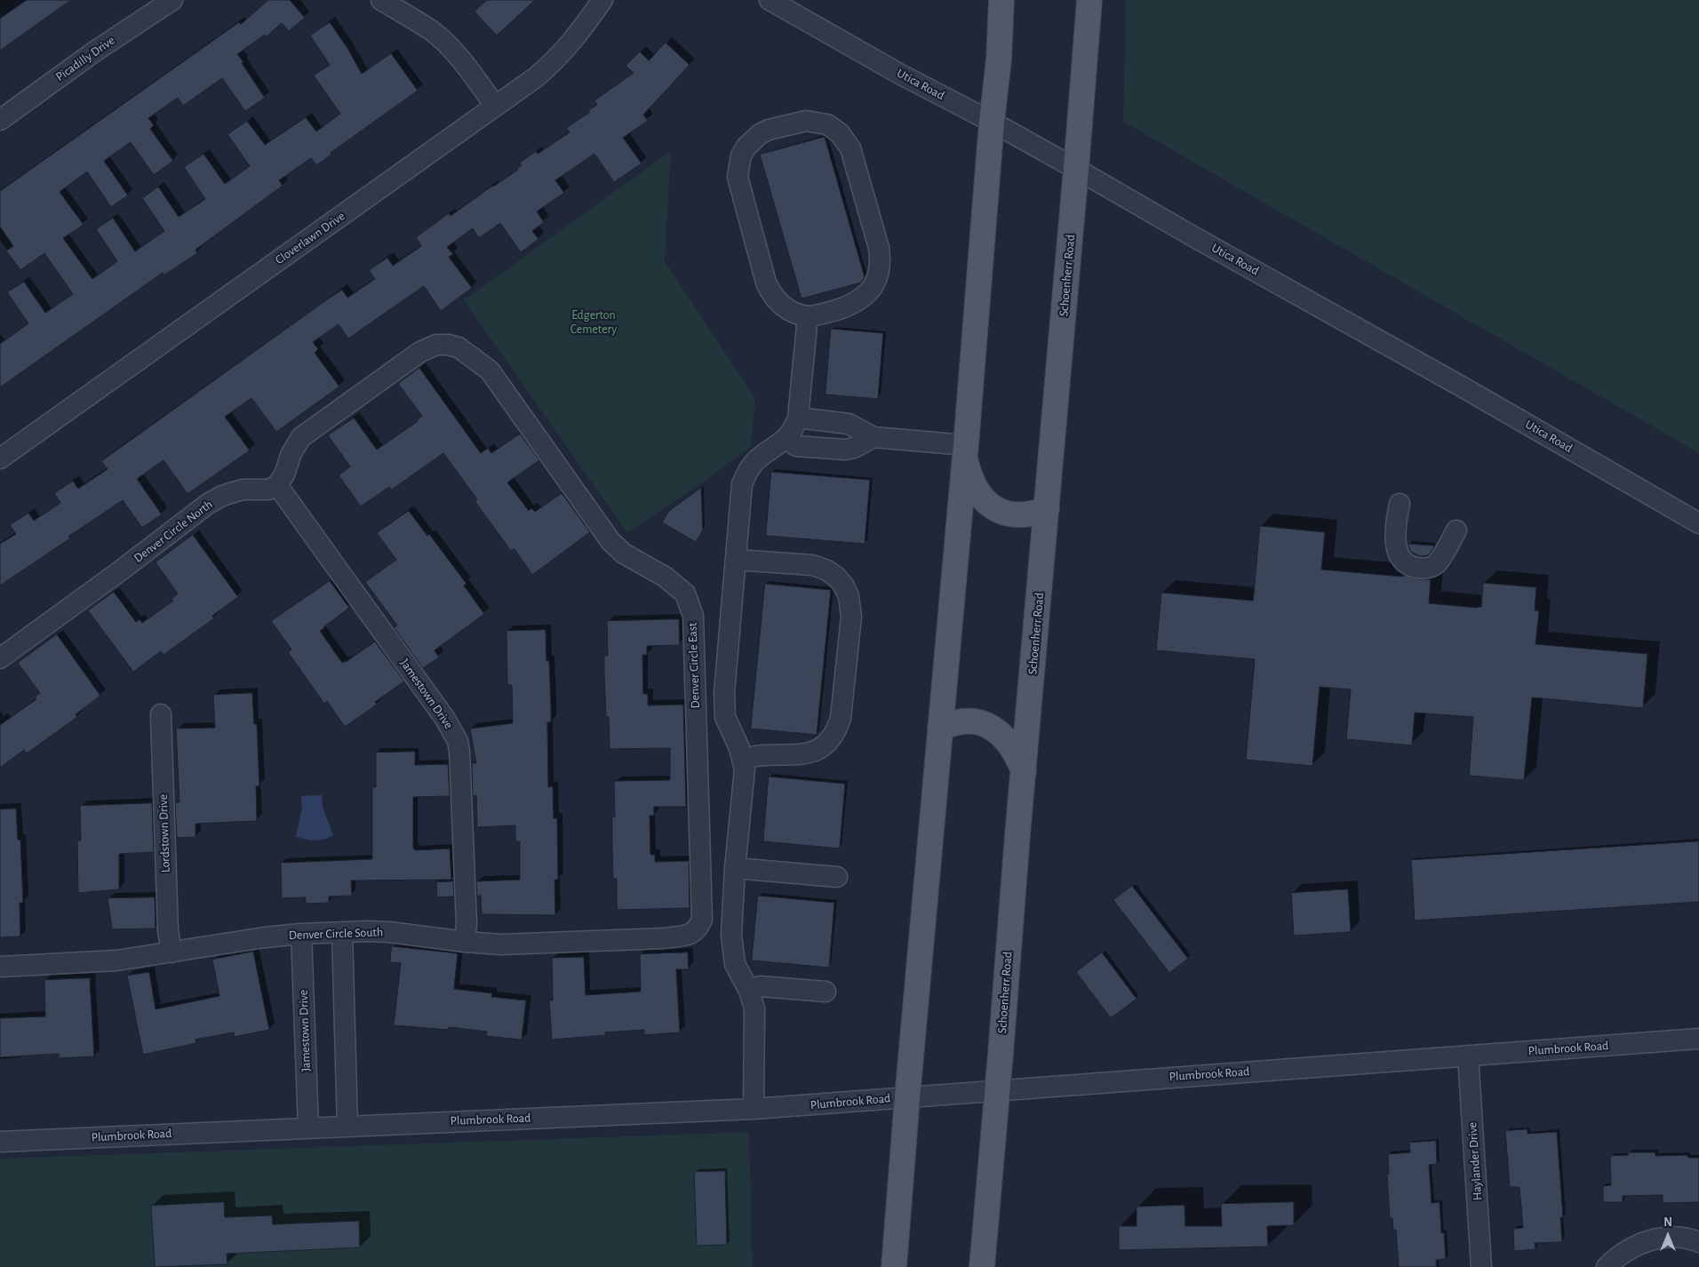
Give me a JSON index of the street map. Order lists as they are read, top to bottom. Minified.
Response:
{"streets":{"main road":["Schoenherr Road"],"street":["Picadilly Drive","Utica Road","Cloverlawn Drive","Denver Circle North","Denver Circle East","Jamestown Drive","Lordstown Drive","Denver Circle South","Plumbrook Road","Haylander Drive"]},"crossings":[["Utica Road","Schoenherr Road"],["Schoenherr Road","Plumbrook Road"],["Denver Circle North","Denver Circle East"],["Denver Circle North","Jamestown Drive"],["Denver Circle East","Jamestown Drive"],["Denver Circle East","Denver Circle South"],["Jamestown Drive","Denver Circle South"],["Jamestown Drive","Plumbrook Road"],["Lordstown Drive","Denver Circle South"],["Plumbrook Road","Haylander Drive"]],"parks":["Edgerton Cemetery"],"north":"top"}
